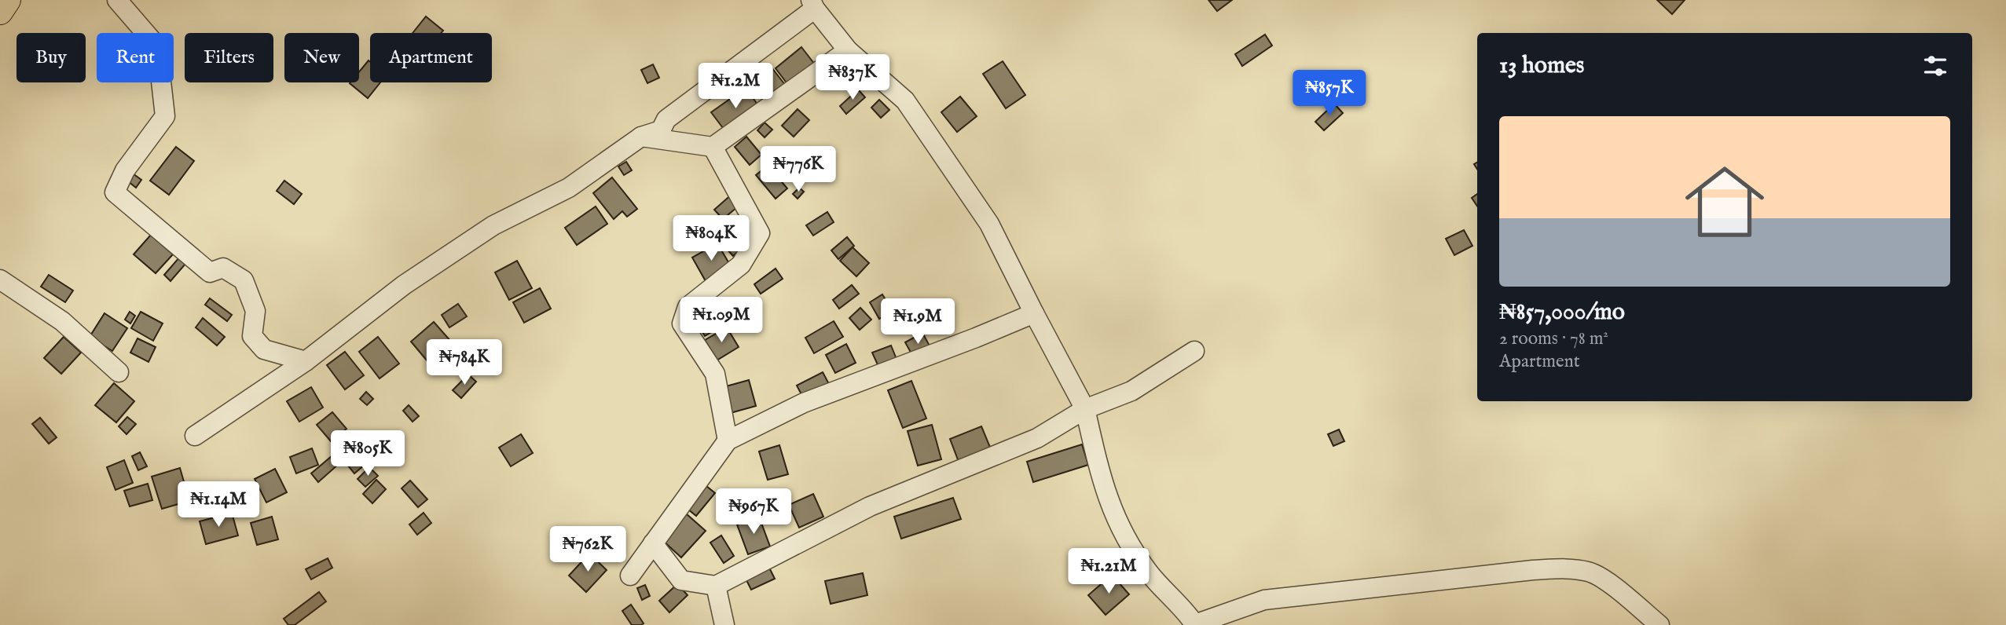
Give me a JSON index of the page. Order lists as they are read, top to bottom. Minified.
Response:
{"page":{"chip":["Buy","Rent","Filters","New","Apartment"],"heading":"13 homes","price":["₦837K","₦1.2M","₦857K","₦776K","₦804K","₦1.09M","₦1.9M","₦784K","₦805K","₦1.14M","₦967K","₦762K","₦1.21M"],"list":[{"name":"₦857,000/mo","note":"2 rooms · 78 m² · Apartment"}]}}
